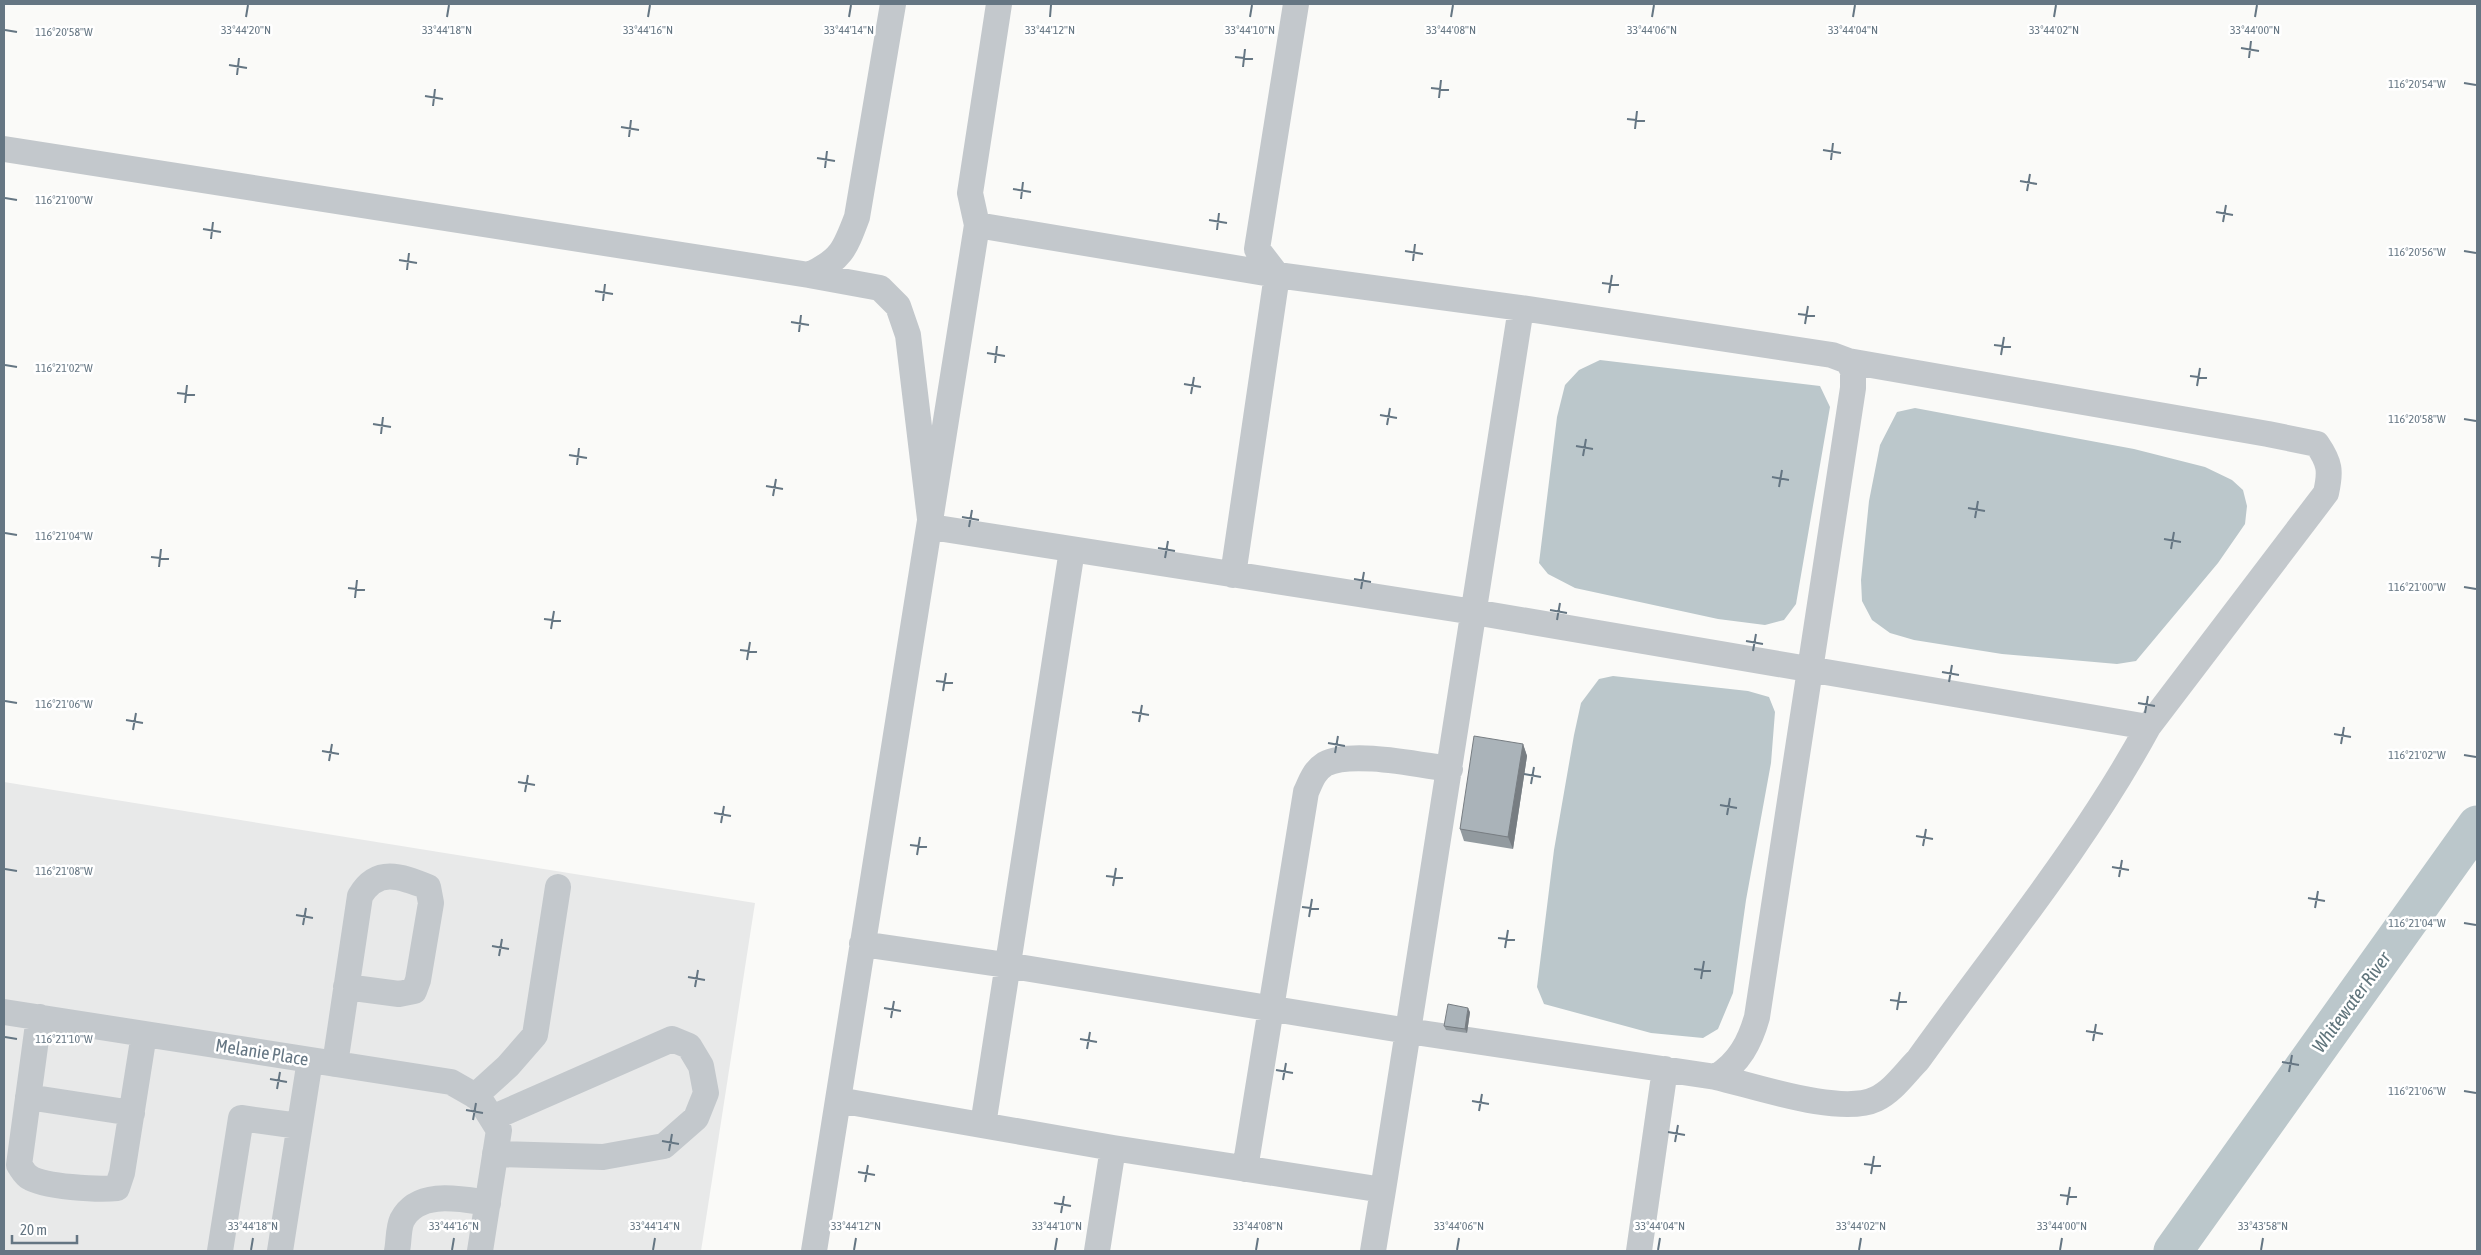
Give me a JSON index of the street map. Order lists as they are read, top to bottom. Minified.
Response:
{"streets":{"street":["Melanie Place"]},"water":["Whitewater River"],"scale_bar":"20 m","coordinates":["33°44'20\"N","33°44'18\"N","33°44'16\"N","33°44'14\"N","33°44'12\"N","33°44'10\"N","33°44'08\"N","33°44'06\"N","33°44'04\"N","33°44'02\"N","33°44'00\"N","116°20'58\"W","116°20'54\"W","116°21'00\"W","116°20'56\"W","116°21'02\"W","116°21'04\"W","116°21'06\"W","116°21'08\"W","116°21'10\"W","33°43'58\"N"]}
